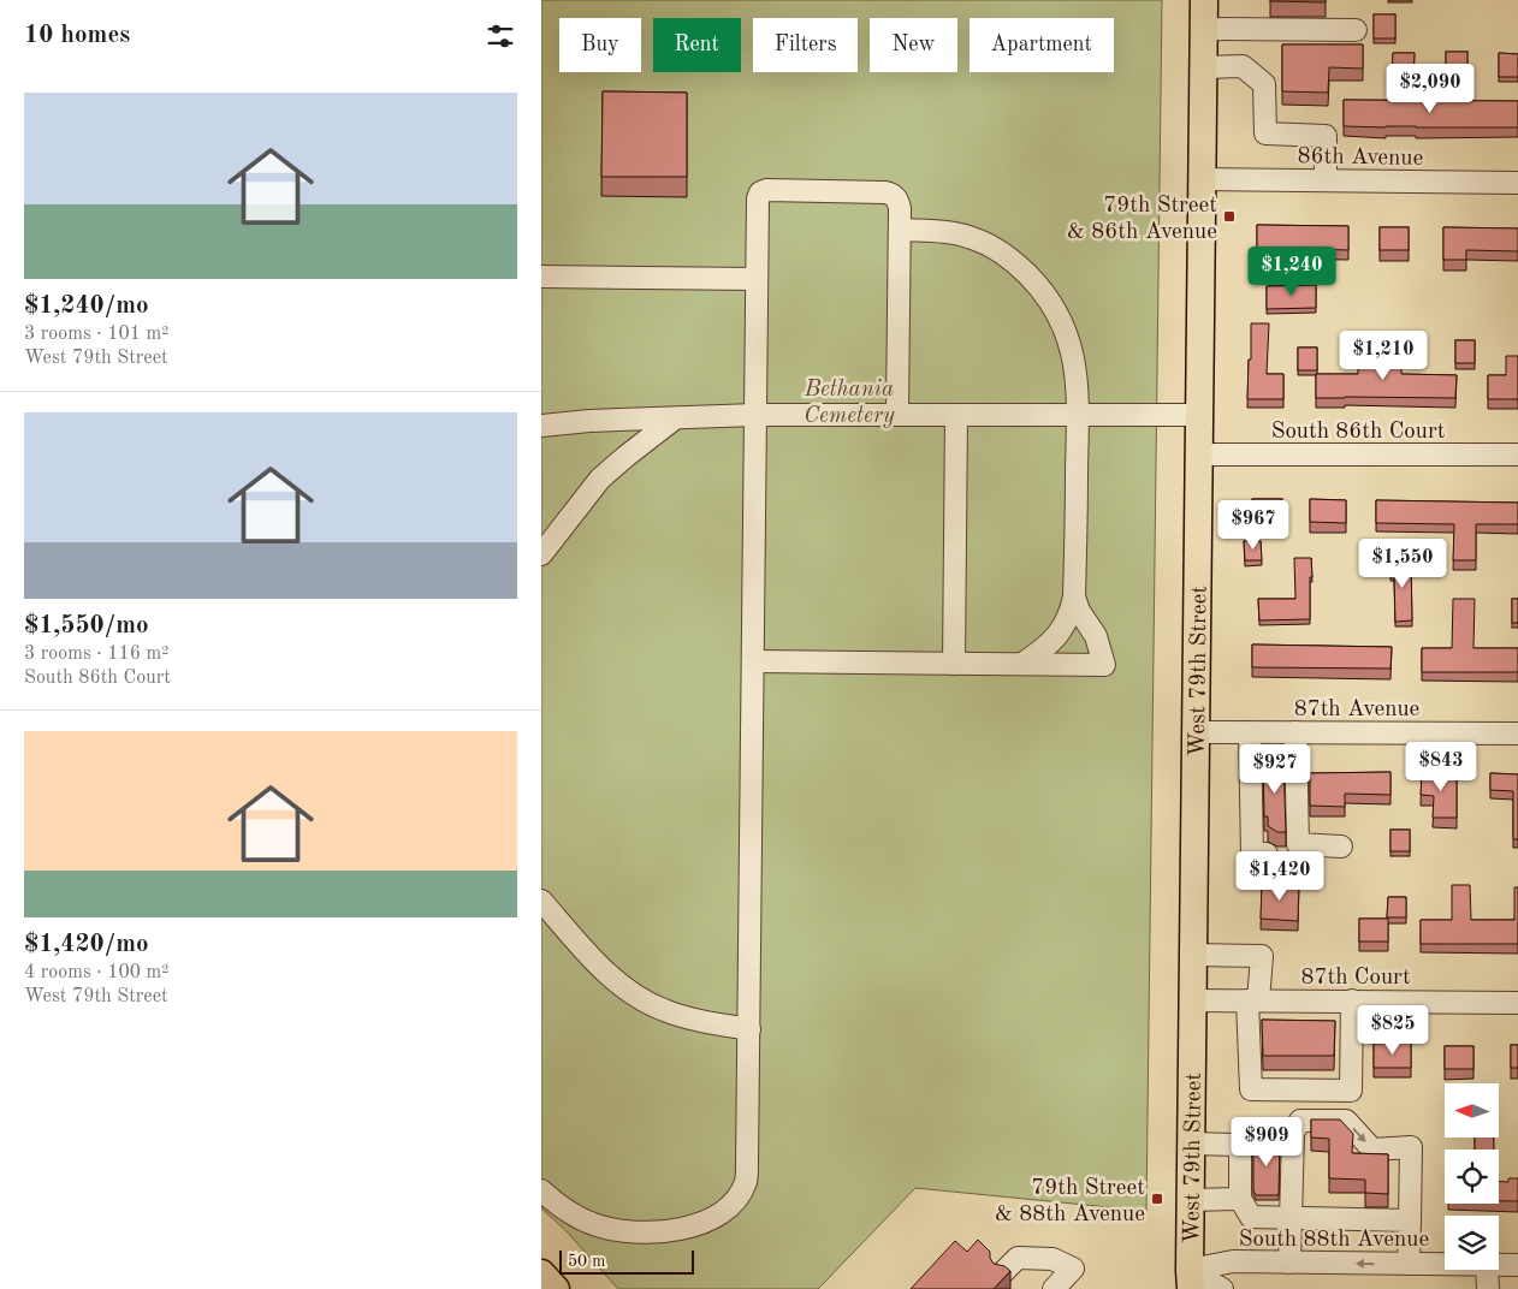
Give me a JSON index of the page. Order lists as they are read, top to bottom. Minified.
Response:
{"streets":{"main road":["West 79th Street"],"street":["86th Avenue","South 86th Court","87th Avenue","87th Court","South 88th Avenue"]},"crossings":[["86th Avenue","West 79th Street"],["South 86th Court","West 79th Street"],["West 79th Street","87th Avenue"],["West 79th Street","87th Court"],["West 79th Street","South 88th Avenue"]],"parks":["Bethania Cemetery"],"places":{"transit":["79th Street & 86th Avenue","79th Street & 88th Avenue"]},"scale_bar":"50 m","north":"left","page":{"heading":"10 homes","chip":["Buy","Rent","Filters","New","Apartment"],"price":["$2,090","$1,240","$1,210","$967","$1,550","$843","$927","$1,420","$825","$909"],"list":[{"name":"$1,240/mo","note":"3 rooms · 101 m² · West 79th Street"},{"name":"$1,550/mo","note":"3 rooms · 116 m² · South 86th Court"},{"name":"$1,420/mo","note":"4 rooms · 100 m² · West 79th Street"}],"scale":"50 m"}}
